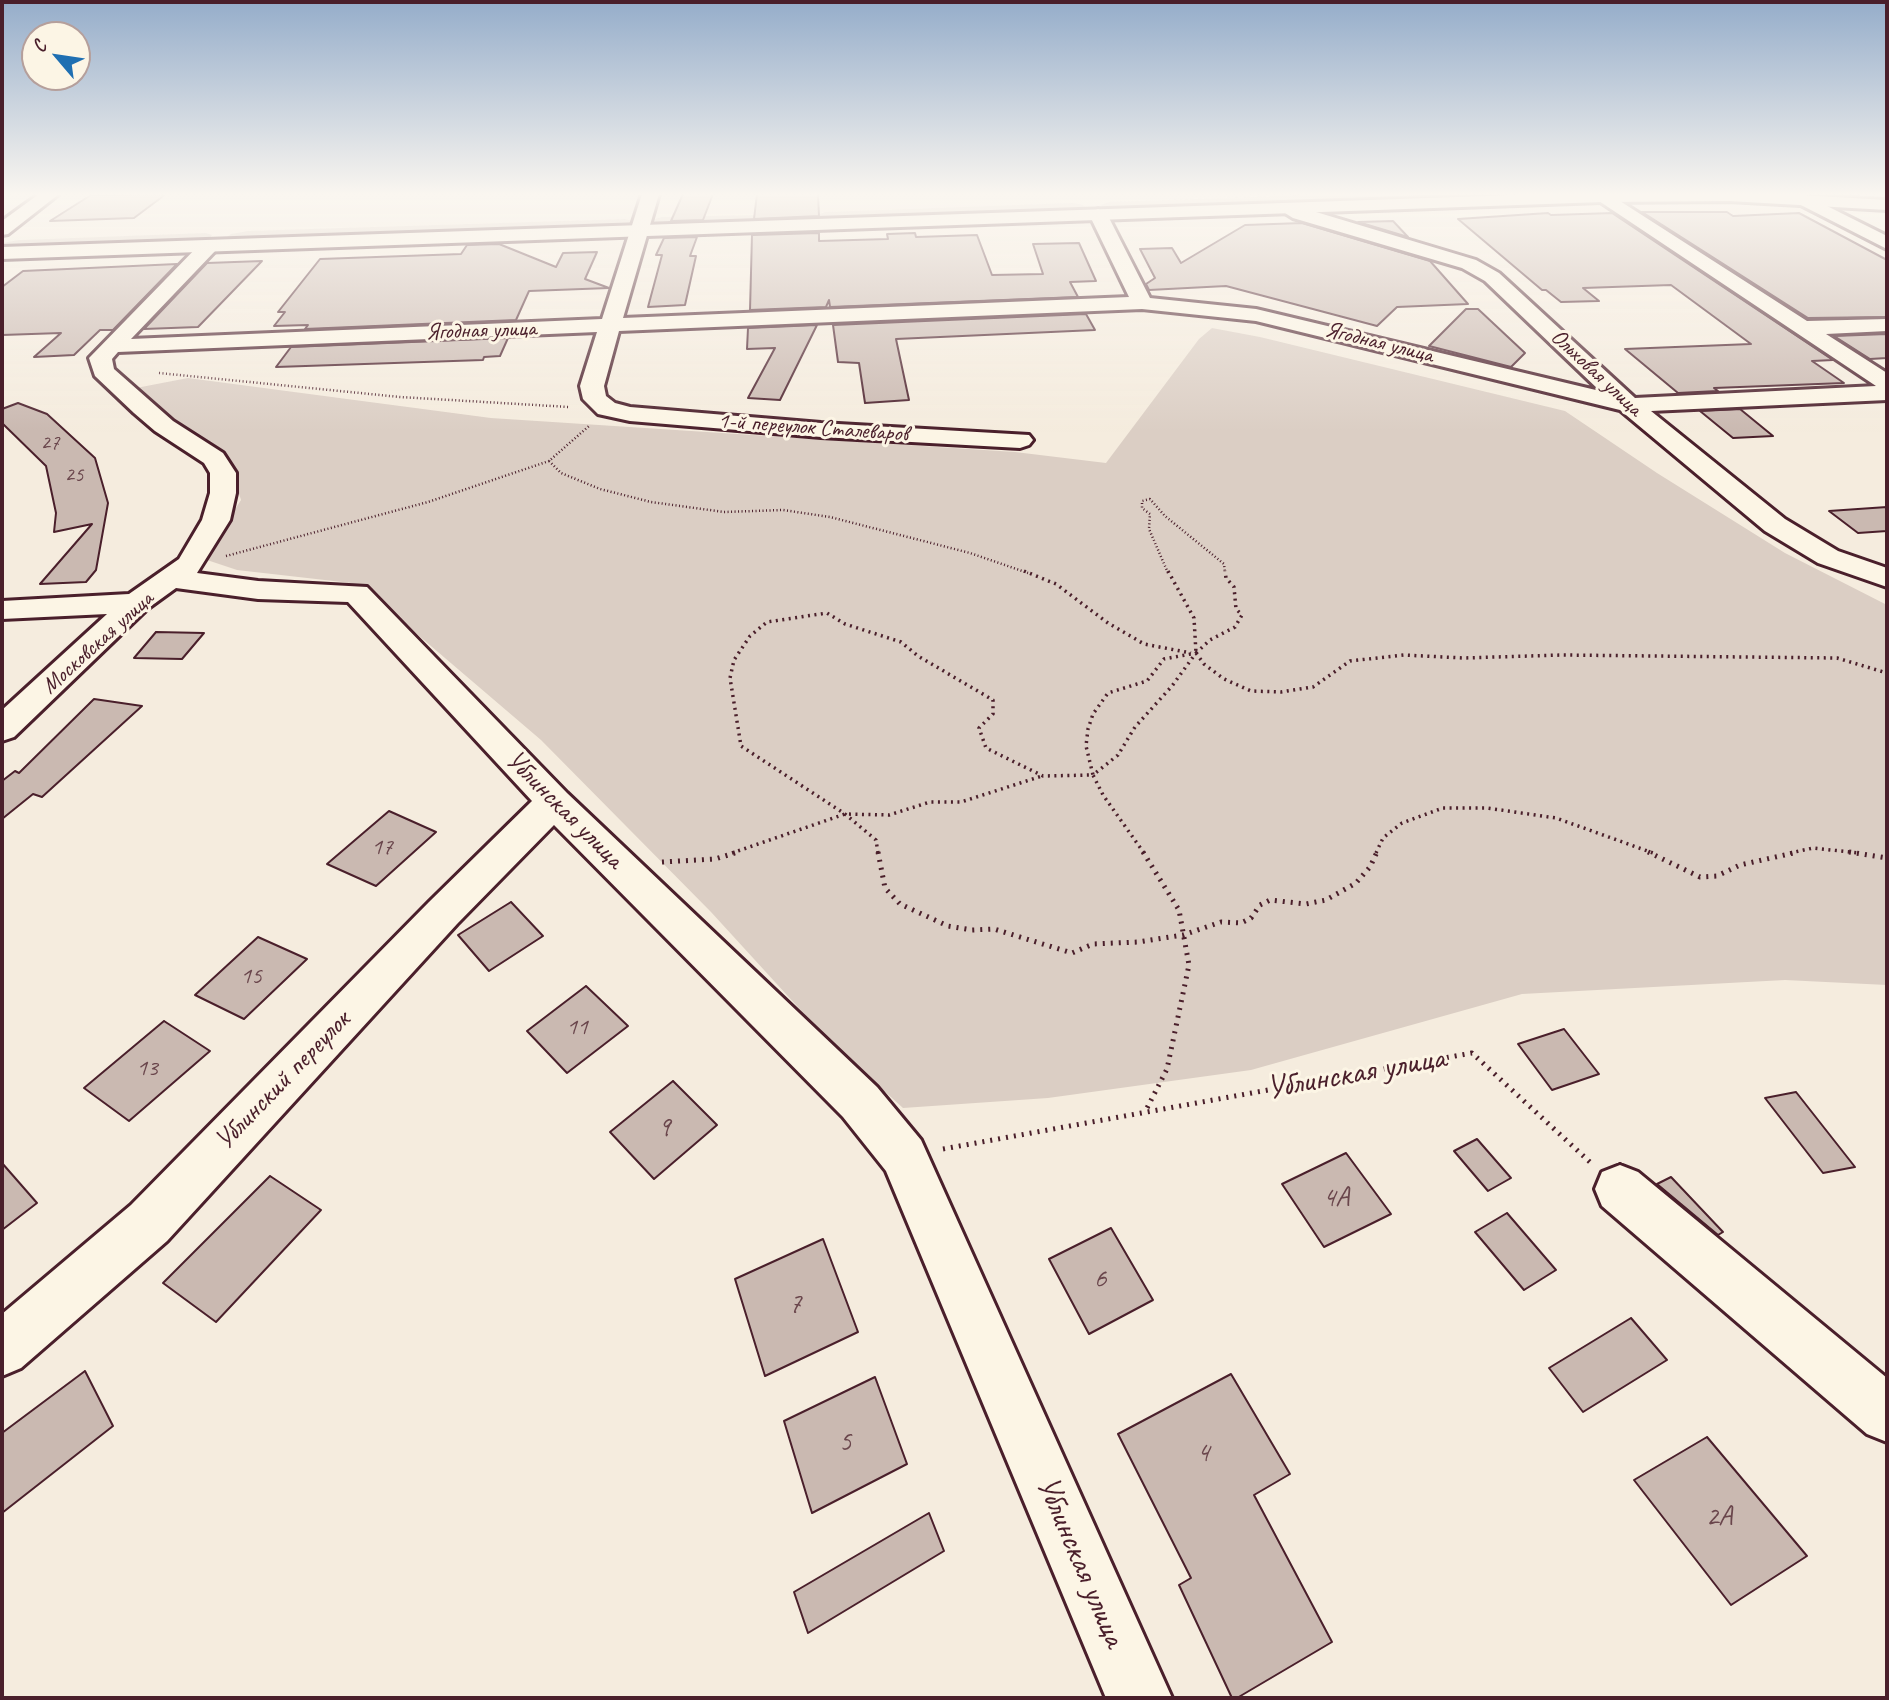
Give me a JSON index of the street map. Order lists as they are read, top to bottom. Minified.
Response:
{"streets":{"street":["Ягодная улица","Ольховая улица","1-й переулок Сталеваров","Московская улица","Ублинская улица","Ублинский переулок"]},"crossings":[["Ягодная улица","Ольховая улица"],["Ягодная улица","Московская улица"],["Московская улица","Ублинская улица"],["Ублинская улица","Ублинский переулок"]],"house_numbers":["27","25","17","15","11","13","9","4А","6","7","5","4","2А"],"north":"top left"}
